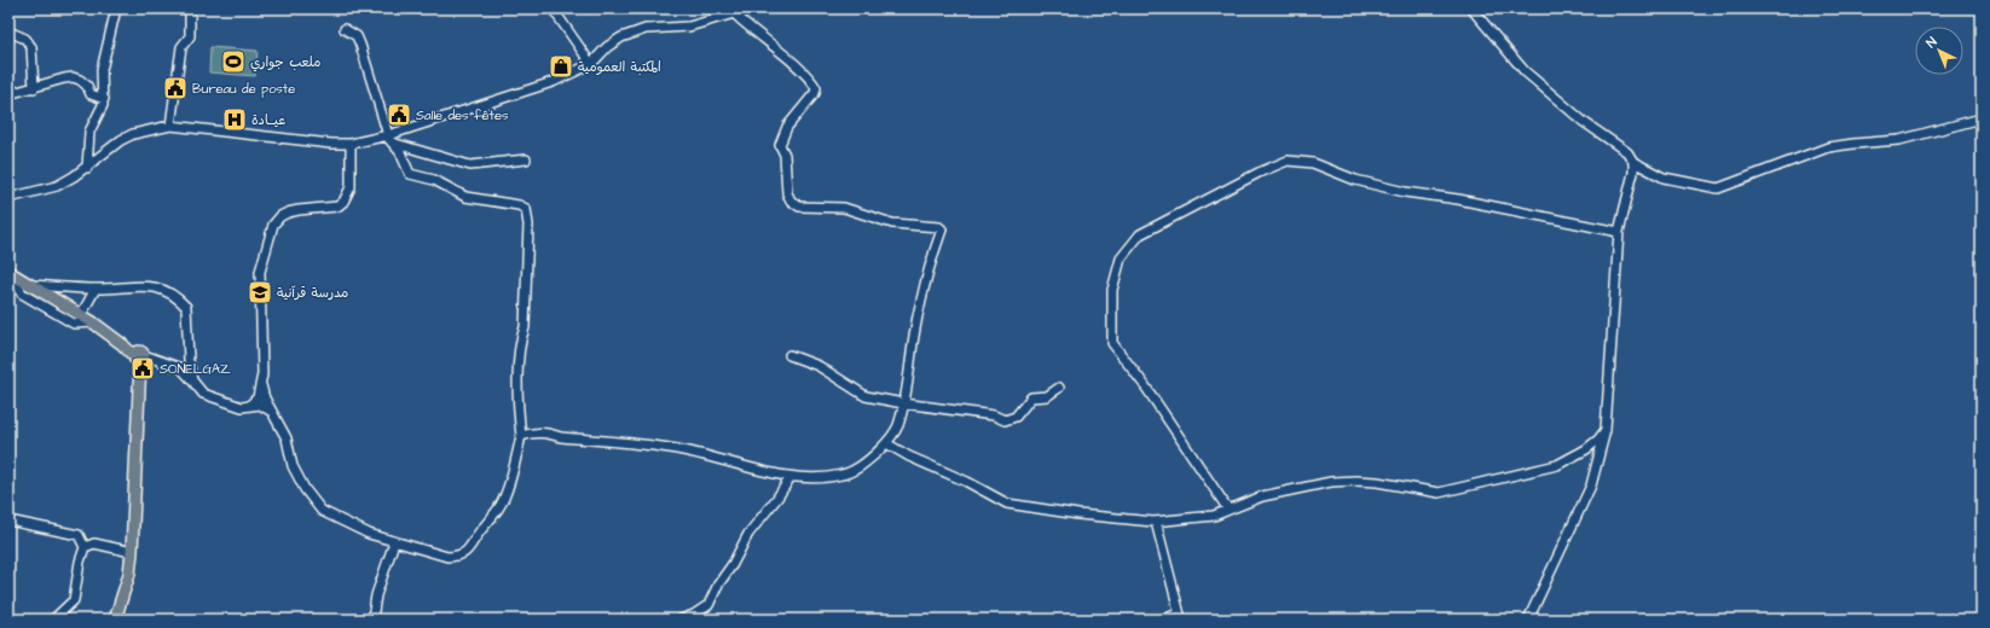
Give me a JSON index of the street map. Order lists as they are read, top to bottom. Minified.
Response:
{"places":{"sports":["ملعب جواري"],"shop":["المكتبة العمومية"],"public building":["Bureau de poste","Salle des fêtes","SONELGAZ"],"hospital":["عيــادة"],"school or university":["مدرسة قرآنية"]},"north":"top left"}
